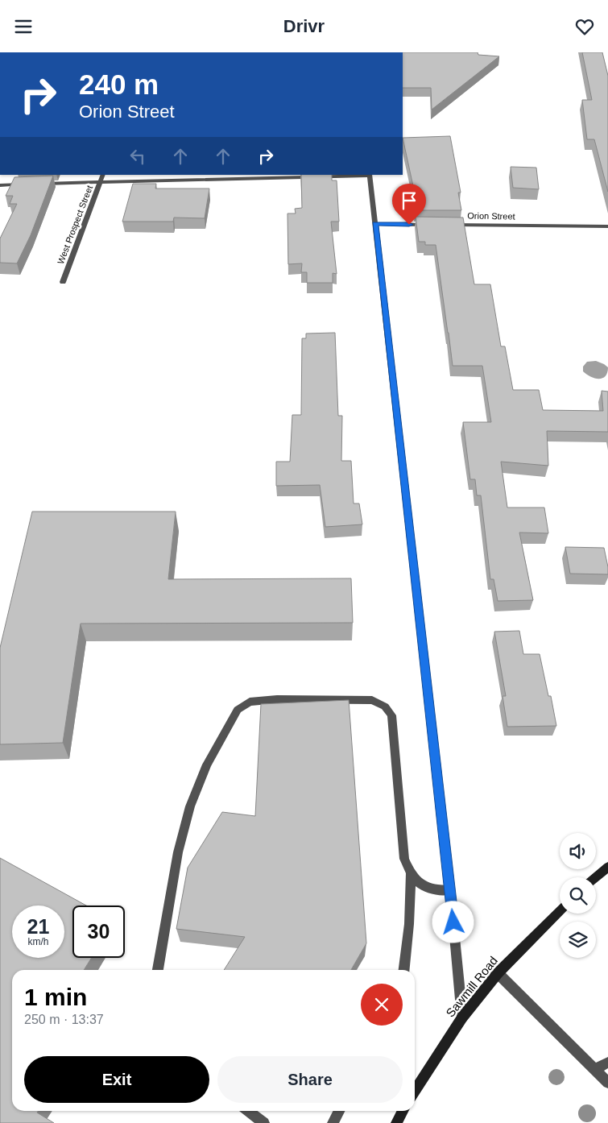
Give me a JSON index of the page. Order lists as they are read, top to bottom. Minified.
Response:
{"streets":{"main road":["Sawmill Road"],"street":["Orion Street","West Prospect Street"]},"page":{"header":"Drivr","turn":["240 m","Orion Street"],"speed":"21 km/h","limit":"30","heading":["1 min","250 m · 13:37"],"buttons":["Exit","Share"]}}
